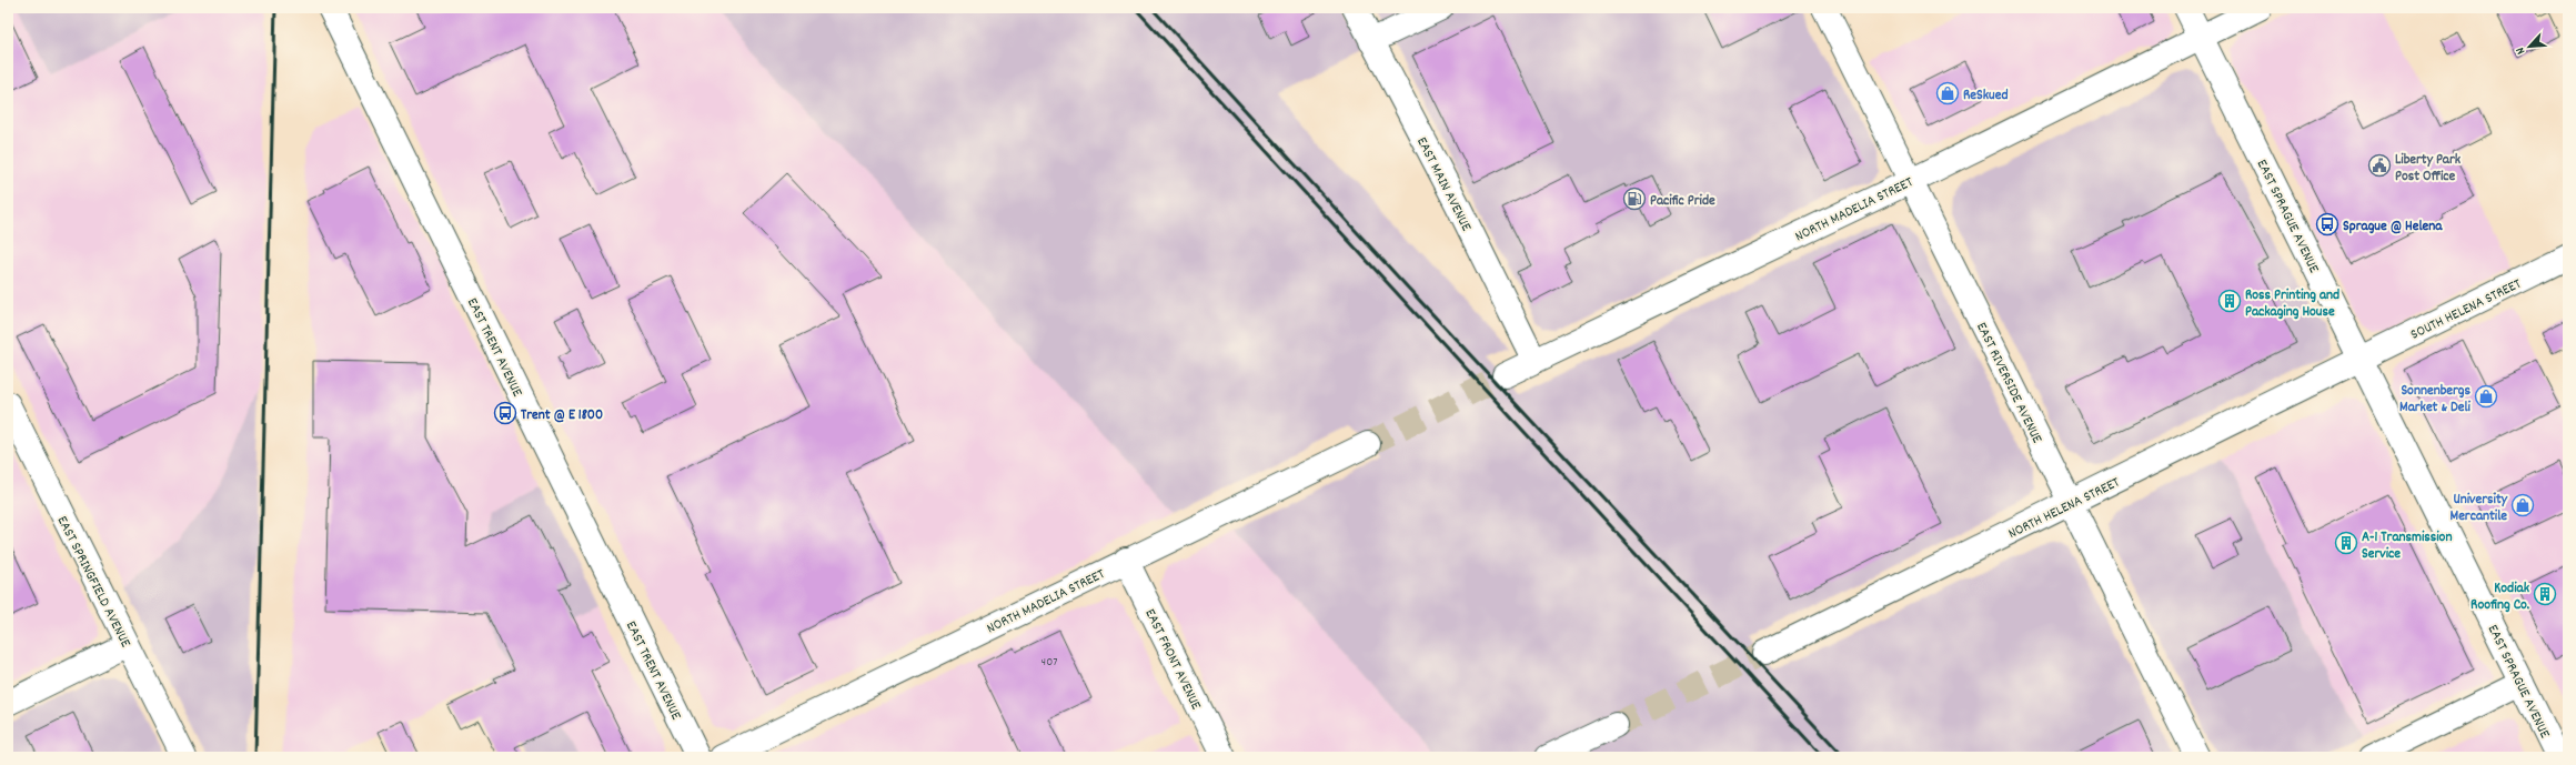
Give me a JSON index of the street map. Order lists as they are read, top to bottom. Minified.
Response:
{"streets":{"street":["EAST MAIN AVENUE","NORTH MADELIA STREET","EAST SPRAGUE AVENUE","SOUTH HELENA STREET","EAST TRENT AVENUE","EAST RIVERSIDE AVENUE","NORTH HELENA STREET","EAST SPRINGFIELD AVENUE","EAST FRONT AVENUE"]},"crossings":[["EAST MAIN AVENUE","NORTH MADELIA STREET"],["NORTH MADELIA STREET","EAST SPRAGUE AVENUE"],["NORTH MADELIA STREET","EAST RIVERSIDE AVENUE"],["NORTH MADELIA STREET","EAST FRONT AVENUE"],["EAST SPRAGUE AVENUE","SOUTH HELENA STREET"],["EAST SPRAGUE AVENUE","NORTH HELENA STREET"],["SOUTH HELENA STREET","NORTH HELENA STREET"],["EAST RIVERSIDE AVENUE","NORTH HELENA STREET"]],"places":{"shop":["ReSkued","Sonnenbergs Market & Deli","University Mercantile"],"public building":["Liberty Park Post Office"],"fuel station":["Pacific Pride"],"bus stop":["Sprague @ Helena","Trent @ E 1800"],"building":["Ross Printing and Packaging House","A-1 Transmission Service","Kodiak Roofing Co."]},"house_numbers":["407"],"north":"bottom left"}
